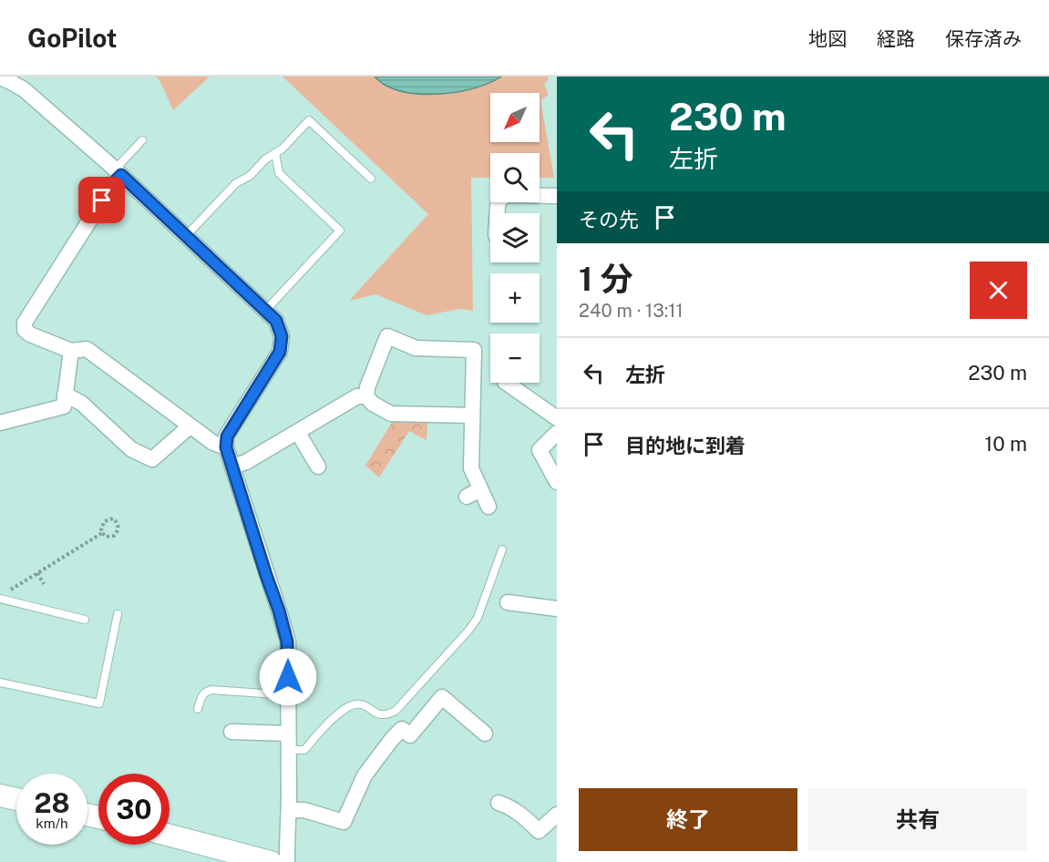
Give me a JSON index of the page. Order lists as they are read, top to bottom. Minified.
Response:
{"north":"bottom left","page":{"header":"GoPilot","nav":["地図","経路","保存済み"],"turn":["230 m","左折"],"map_buttons":["+","−"],"then":"その先","heading":["1 分","240 m · 13:11"],"list":[{"name":"左折","value":"230 m"},{"name":"目的地に到着","value":"10 m"}],"speed":"28 km/h","limit":"30","buttons":["終了","共有"]}}
